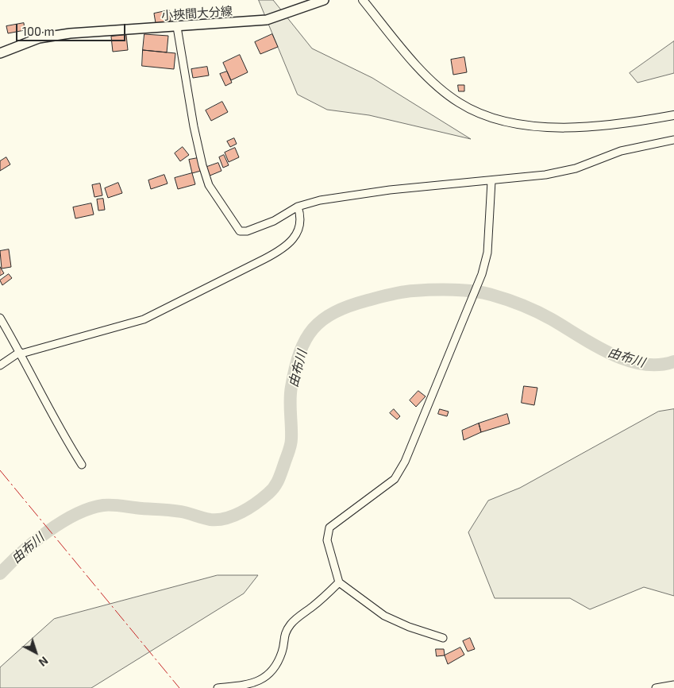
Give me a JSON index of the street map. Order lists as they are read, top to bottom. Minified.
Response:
{"streets":{"main road":["小挾間大分線"]},"water":["由布川"],"scale_bar":"100 m","north":"bottom right"}
